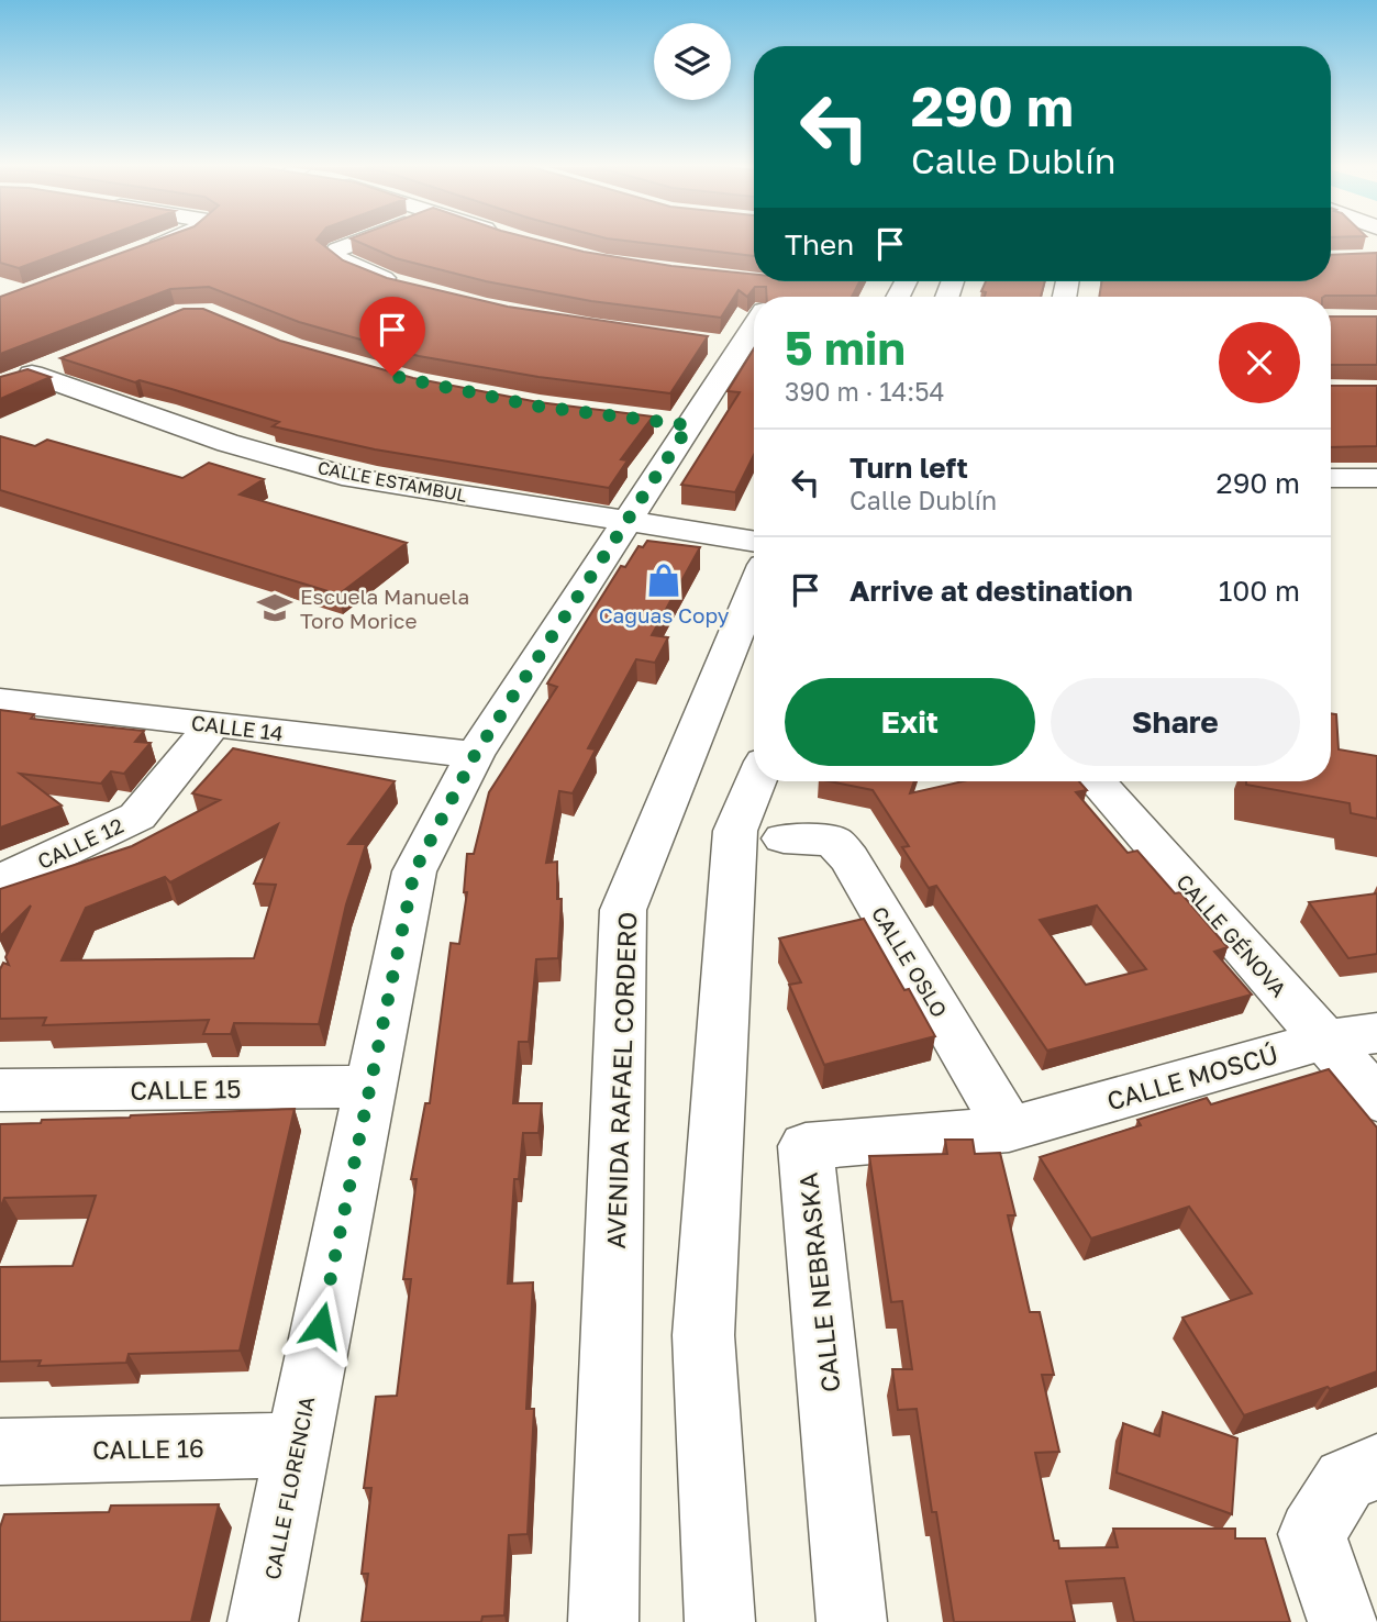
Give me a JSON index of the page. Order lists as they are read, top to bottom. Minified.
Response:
{"streets":{"street":["CALLE ESTAMBUL","CALLE 14","CALLE 12","CALLE GÉNOVA","CALLE OSLO","CALLE MOSCÚ","AVENIDA RAFAEL CORDERO","CALLE 15","CALLE NEBRASKA","CALLE 16","CALLE FLORENCIA"]},"crossings":[["CALLE ESTAMBUL","CALLE FLORENCIA"],["CALLE 14","CALLE 12"],["CALLE 14","CALLE FLORENCIA"],["CALLE GÉNOVA","CALLE MOSCÚ"],["CALLE OSLO","CALLE MOSCÚ"],["CALLE OSLO","CALLE NEBRASKA"],["CALLE MOSCÚ","CALLE NEBRASKA"],["CALLE 15","CALLE FLORENCIA"],["CALLE 16","CALLE FLORENCIA"]],"places":{"shop":["Caguas Copy"],"school or university":["Escuela Manuela Toro Morice"]},"page":{"turn":["290 m","Calle Dublín"],"then":"Then","heading":["5 min","390 m · 14:54"],"list":[{"name":"Turn left","note":"Calle Dublín","value":"290 m"},{"name":"Arrive at destination","value":"100 m"}],"buttons":["Exit","Share"]}}
